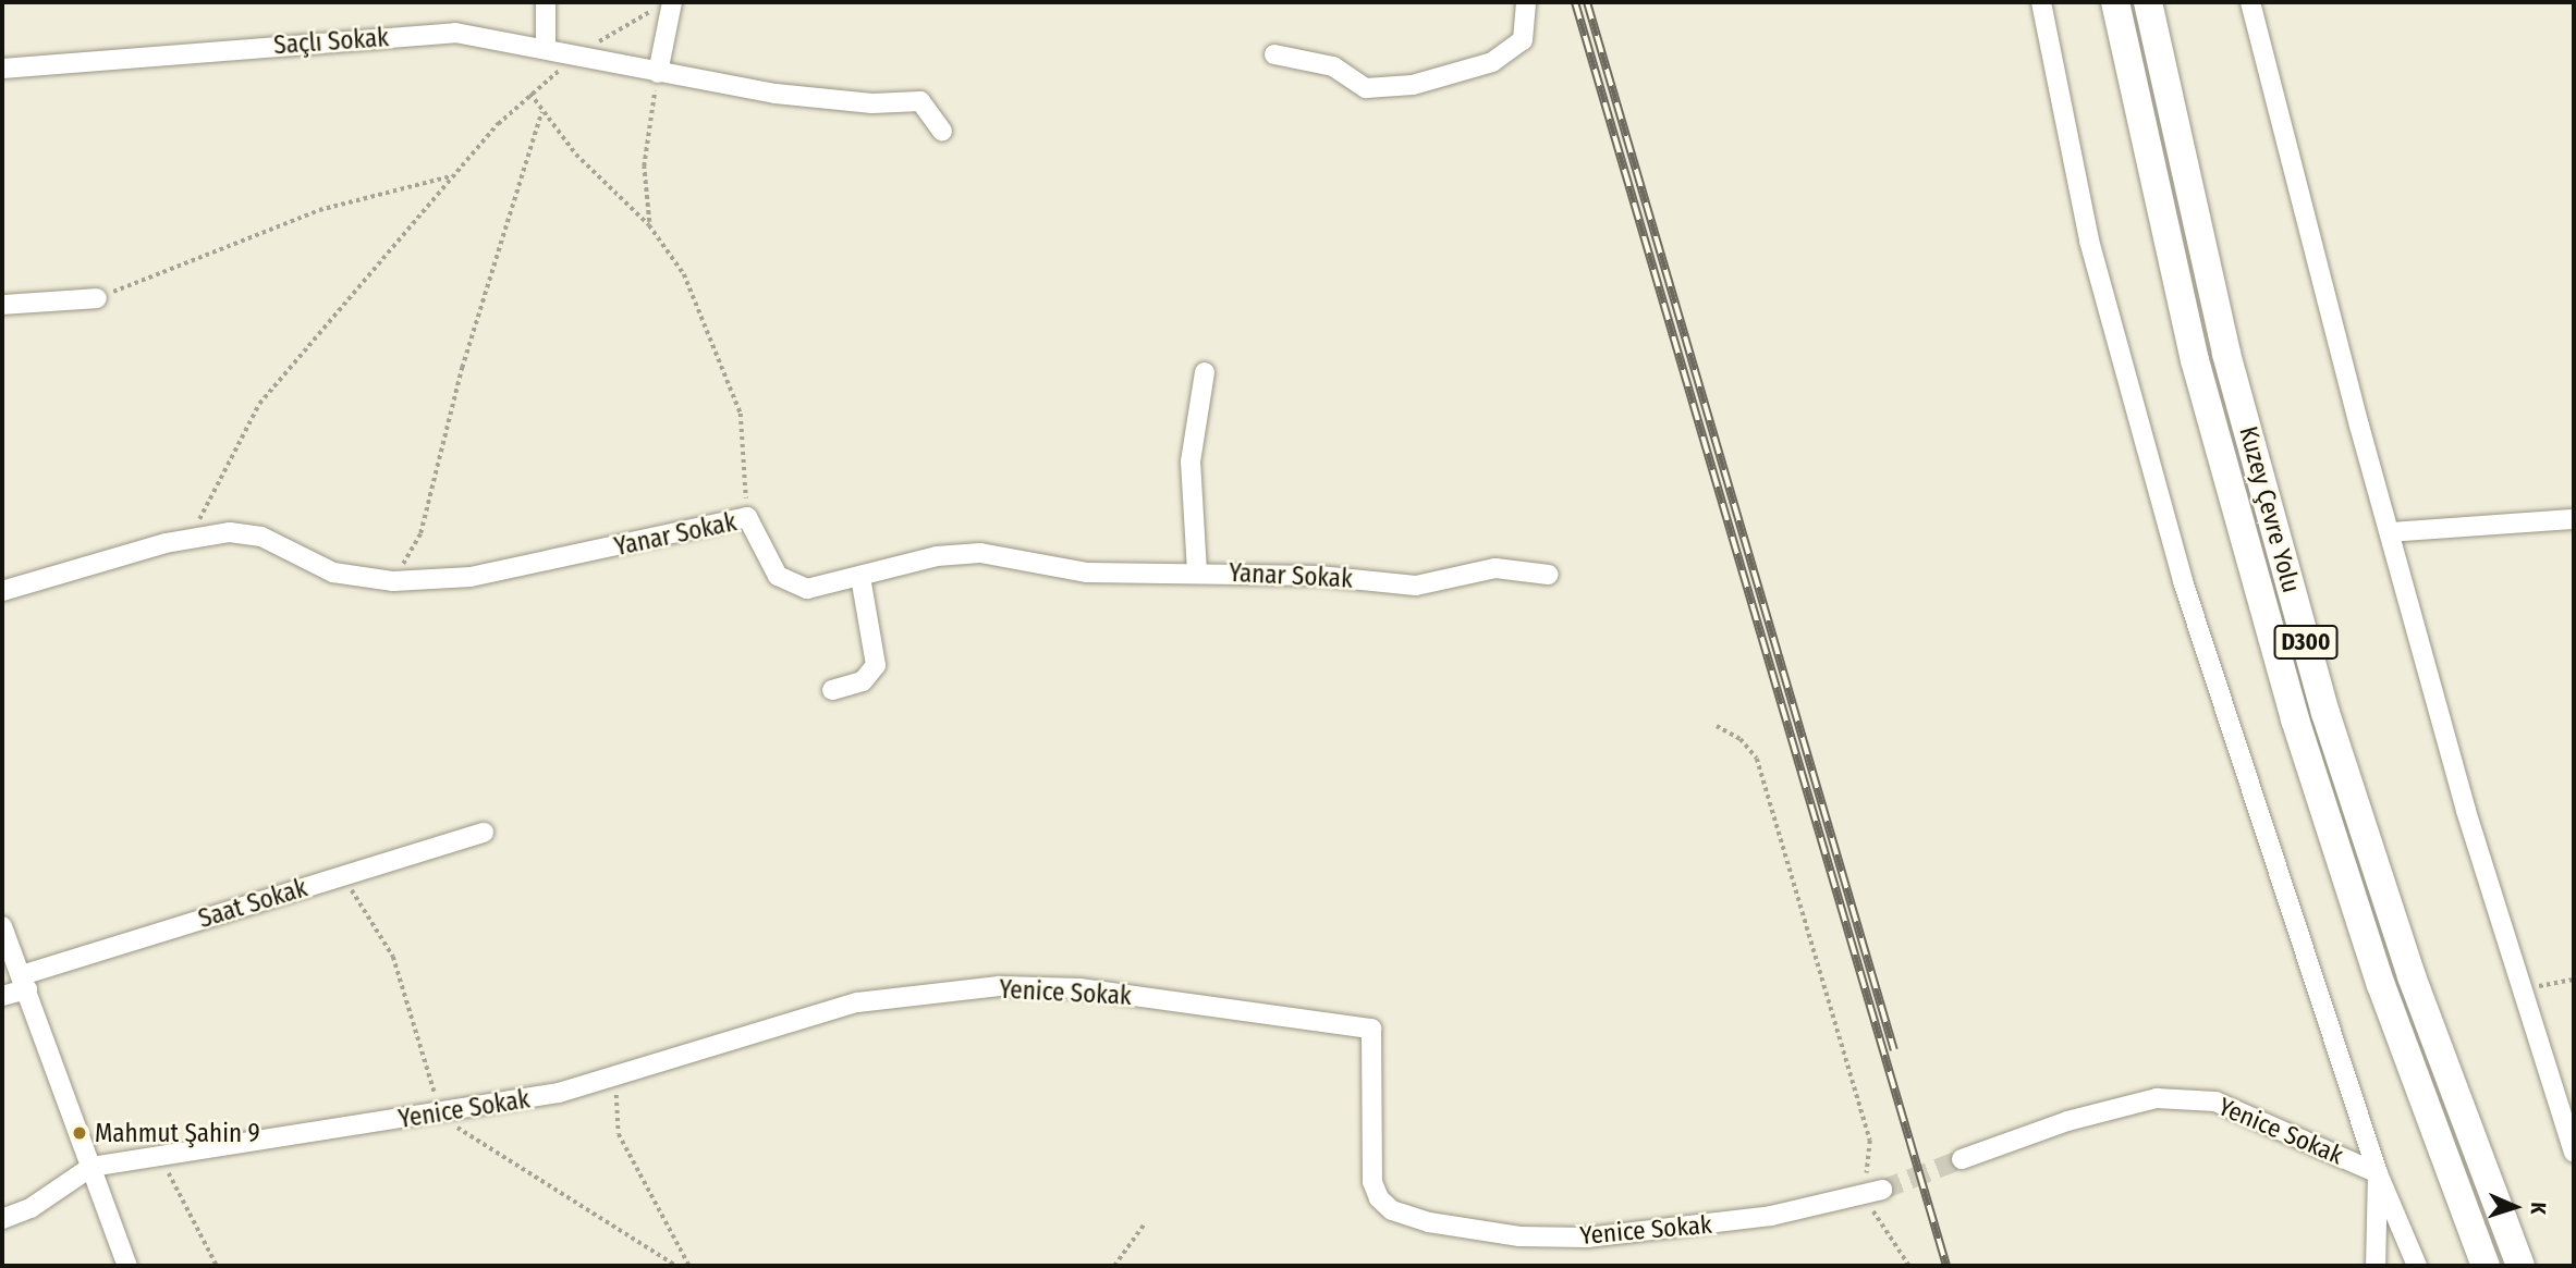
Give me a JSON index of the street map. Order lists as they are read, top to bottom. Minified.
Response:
{"streets":{"highway":["Kuzey Çevre Yolu","D300"],"street":["Saçlı Sokak","Yanar Sokak","Saat Sokak","Yenice Sokak"]},"places":["Mahmut Şahin 9"],"north":"right"}
